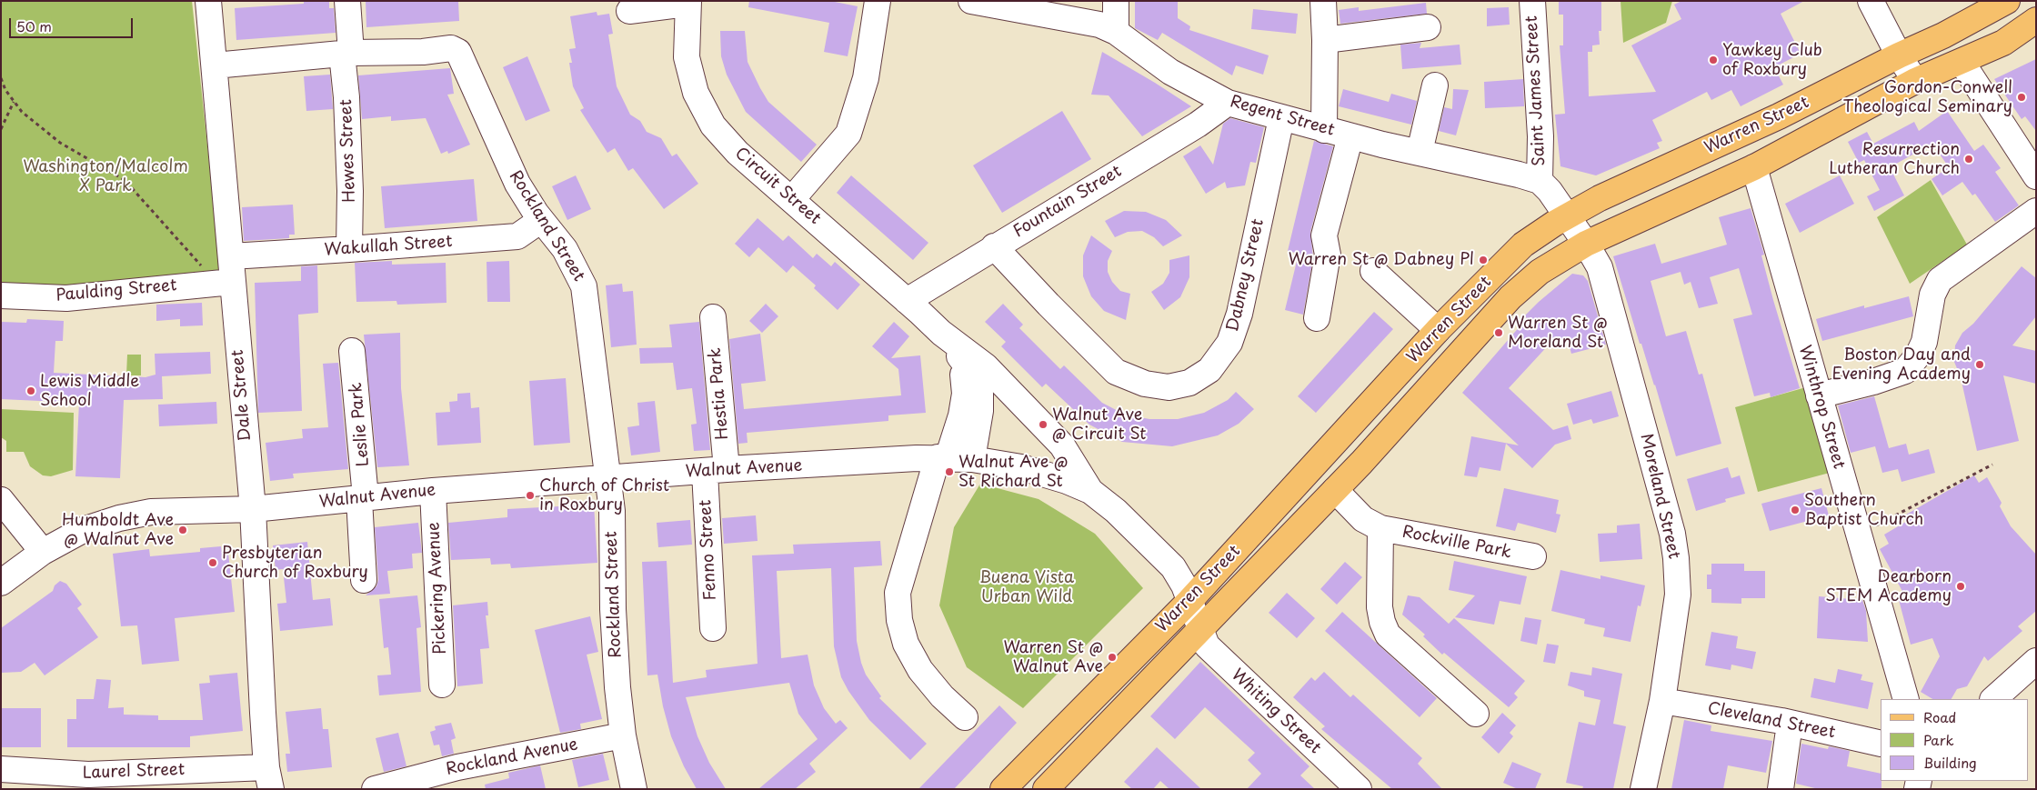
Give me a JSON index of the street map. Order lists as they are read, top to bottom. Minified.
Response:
{"streets":{"main road":["Warren Street"],"street":["Saint James Street","Regent Street","Hewes Street","Circuit Street","Fountain Street","Rockland Street","Wakullah Street","Dabney Street","Paulding Street","Hestia Park","Dale Street","Winthrop Street","Leslie Park","Walnut Avenue","Moreland Street","Rockville Park","Fenno Street","Pickering Avenue","Whiting Street","Cleveland Street","Rockland Avenue","Laurel Street"]},"crossings":[["Saint James Street","Regent Street"],["Regent Street","Fountain Street"],["Regent Street","Dabney Street"],["Warren Street","Winthrop Street"],["Warren Street","Walnut Avenue"],["Warren Street","Moreland Street"],["Warren Street","Rockville Park"],["Warren Street","Whiting Street"],["Hewes Street","Rockland Street"],["Hewes Street","Wakullah Street"],["Circuit Street","Fountain Street"],["Circuit Street","Walnut Avenue"],["Fountain Street","Dabney Street"],["Rockland Street","Wakullah Street"],["Rockland Street","Dale Street"],["Rockland Street","Walnut Avenue"],["Rockland Street","Rockland Avenue"],["Wakullah Street","Dale Street"],["Paulding Street","Dale Street"],["Hestia Park","Walnut Avenue"],["Hestia Park","Fenno Street"],["Dale Street","Walnut Avenue"],["Dale Street","Laurel Street"],["Leslie Park","Walnut Avenue"],["Walnut Avenue","Fenno Street"],["Walnut Avenue","Pickering Avenue"],["Walnut Avenue","Whiting Street"],["Moreland Street","Cleveland Street"]],"parks":["Washington/Malcolm X Park","Buena Vista Urban Wild"],"places":["Yawkey Club of Roxbury","Gordon-Conwell Theological Seminary","Resurrection Lutheran Church","Warren St @ Dabney Pl","Warren St @ Moreland St","Boston Day and Evening Academy","Lewis Middle School","Walnut Ave @ Circuit St","Walnut Ave @ St Richard St","Church of Christ in Roxbury","Southern Baptist Church","Humboldt Ave @ Walnut Ave","Presbyterian Church of Roxbury","Dearborn STEM Academy","Warren St @ Walnut Ave"],"legend":["Road","Park","Building"],"scale_bar":"50 m"}
